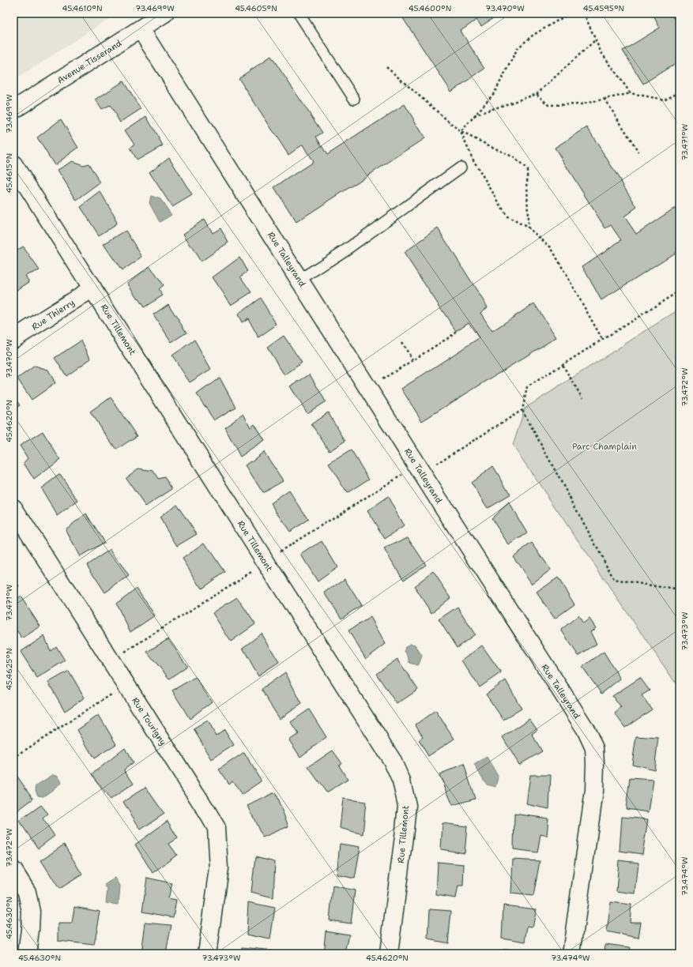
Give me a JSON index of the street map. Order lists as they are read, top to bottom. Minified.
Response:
{"streets":{"street":["Avenue Tisserand","Rue Talleyrand","Rue Thierry","Rue Tillemont","Rue Tourigny"]},"crossings":[["Avenue Tisserand","Rue Talleyrand"],["Rue Thierry","Rue Tillemont"]],"parks":["Parc Champlain"],"coordinates":["45.4610°N","73.469°W","45.4605°N","45.4600°N","73.470°W","45.4595°N","73.471°W","45.4615°N","73.472°W","45.4620°N","73.473°W","45.4625°N","73.474°W","45.4630°N"]}
